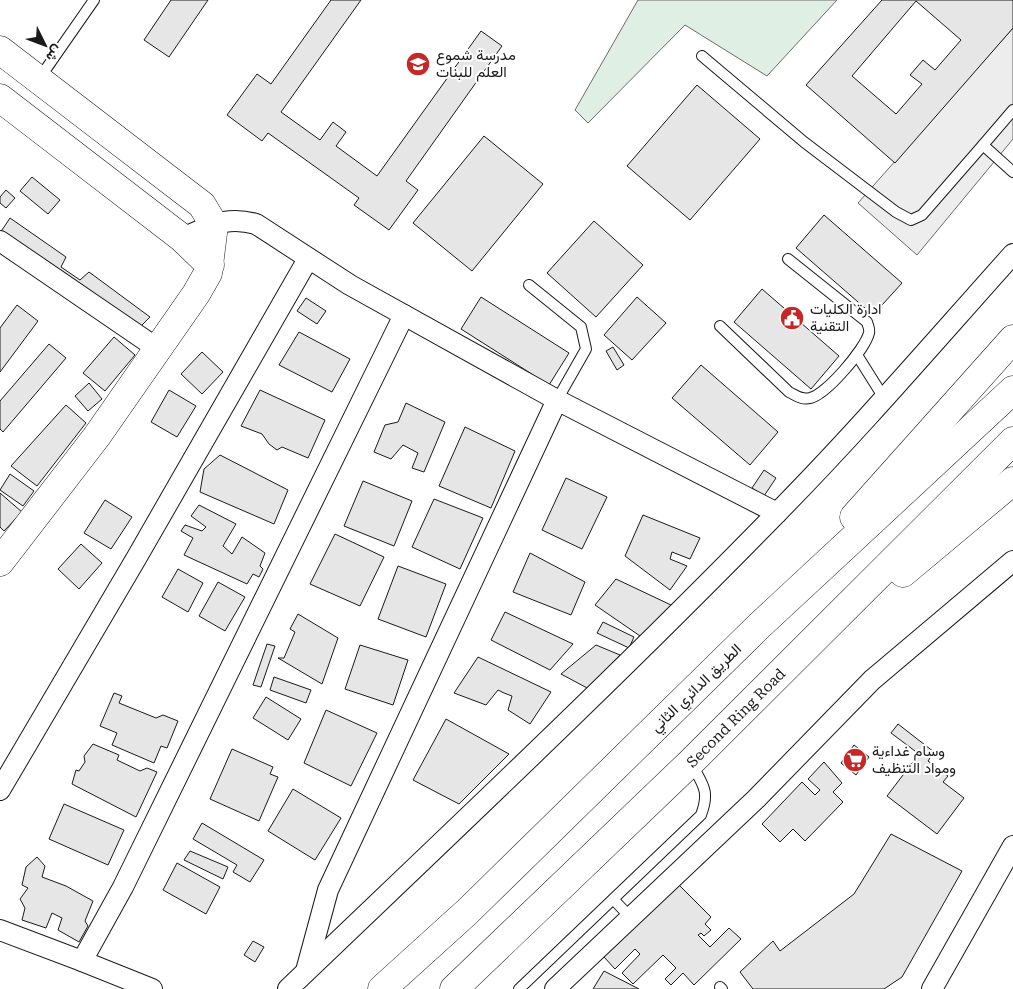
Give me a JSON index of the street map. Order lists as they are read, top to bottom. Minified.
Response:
{"streets":{"main road":["الطريق الدائري الثاني","Second Ring Road"]},"places":{"school or university":["مدرسة شموع العلم للبنات"],"public building":["ادارة الكليات التقنية"],"supermarket":["وسام غداءية ومواد التنظيف"]},"north":"bottom right"}
